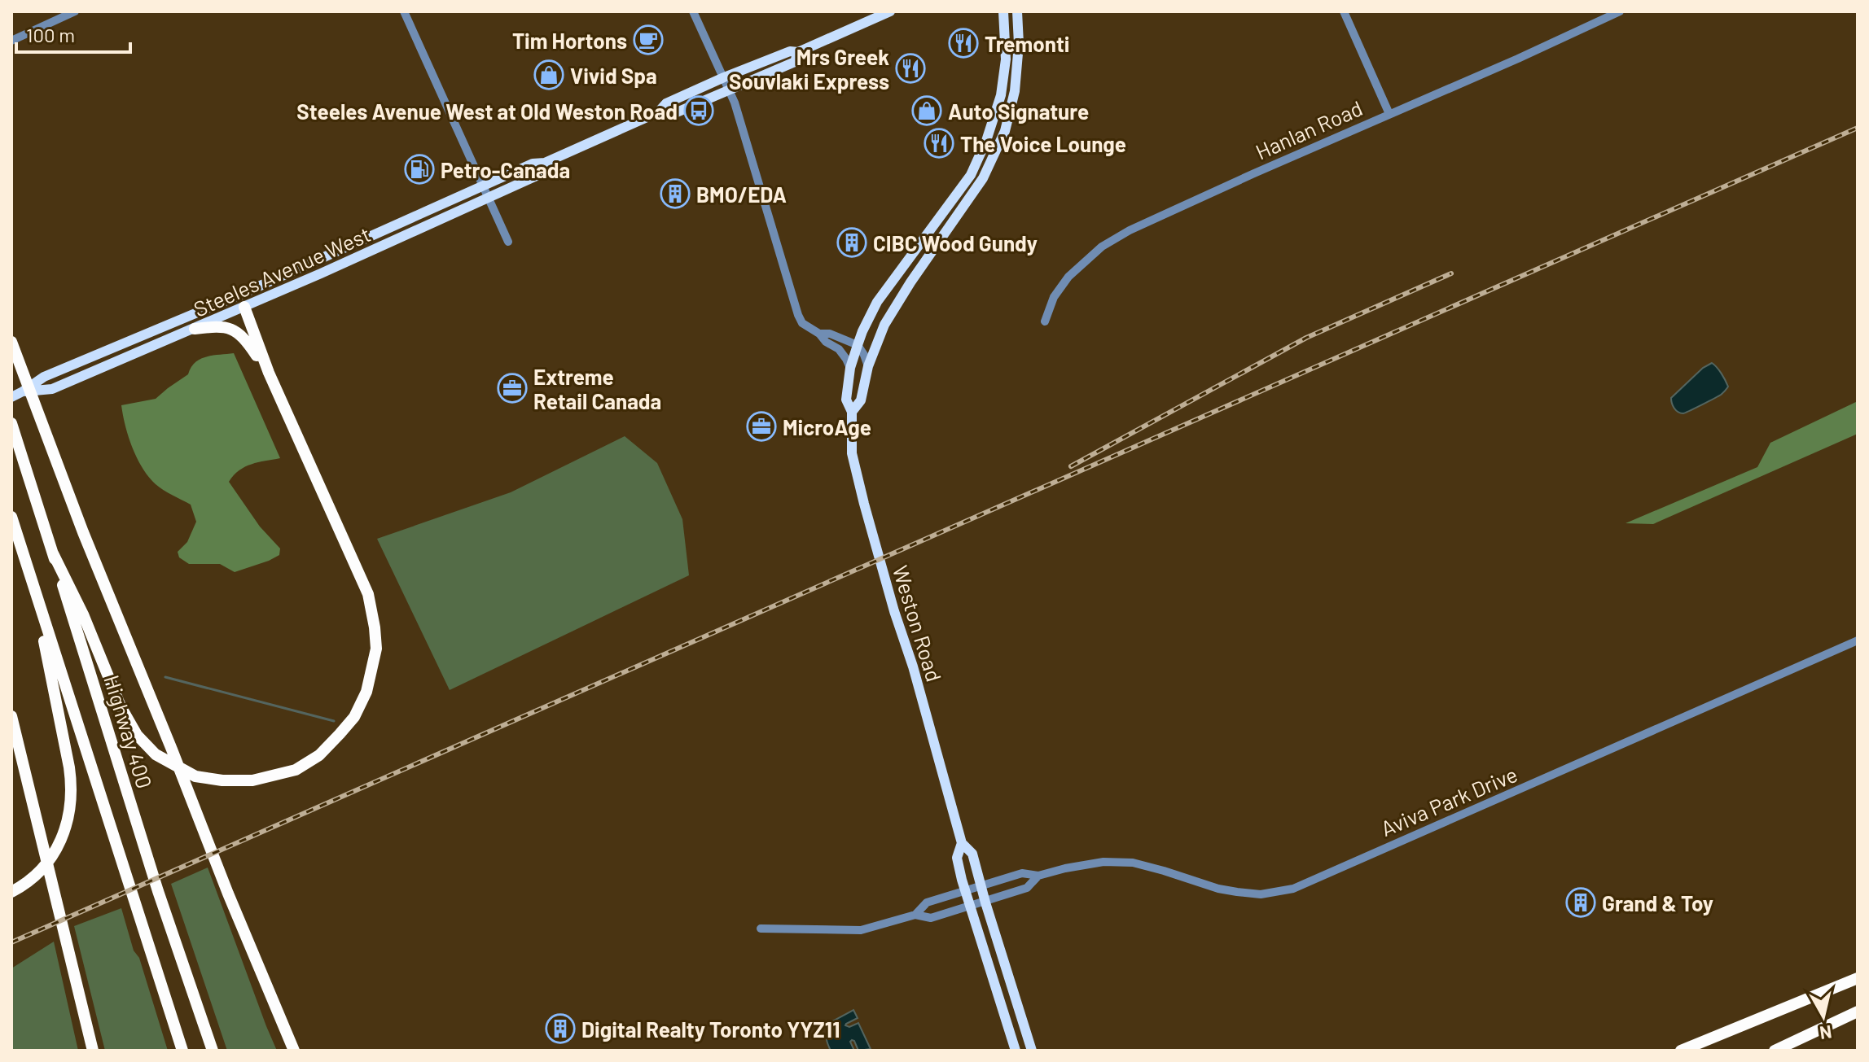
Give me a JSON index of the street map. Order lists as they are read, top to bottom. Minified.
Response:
{"streets":{"highway":["Highway 400"],"main road":["Steeles Avenue West","Weston Road"],"street":["Hanlan Road","Aviva Park Drive"]},"crossings":[["Weston Road","Aviva Park Drive"]],"places":{"cafe":["Tim Hortons"],"restaurant":["Tremonti","Mrs Greek Souvlaki Express","The Voice Lounge"],"shop":["Vivid Spa","Auto Signature"],"bus stop":["Steeles Avenue West at Old Weston Road"],"fuel station":["Petro-Canada"],"building":["BMO/EDA","CIBC Wood Gundy","Grand & Toy","Digital Realty Toronto YYZ11"],"office":["Extreme Retail Canada","MicroAge"]},"scale_bar":"100 m","north":"bottom"}
